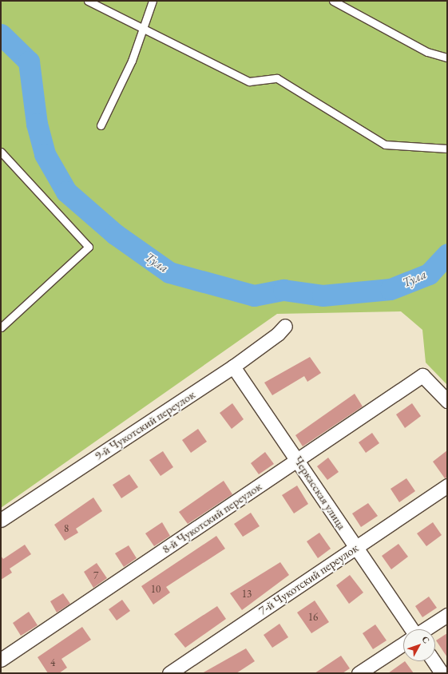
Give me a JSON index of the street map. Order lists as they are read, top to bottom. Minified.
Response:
{"streets":{"street":["9-й Чукотский переулок","Черкасская улица","8-й Чукотский переулок","7-й Чукотский переулок"]},"crossings":[["9-й Чукотский переулок","Черкасская улица"],["Черкасская улица","8-й Чукотский переулок"],["Черкасская улица","7-й Чукотский переулок"]],"water":["Тула"],"house_numbers":["8","7","10","13","16","4"],"north":"top right"}
